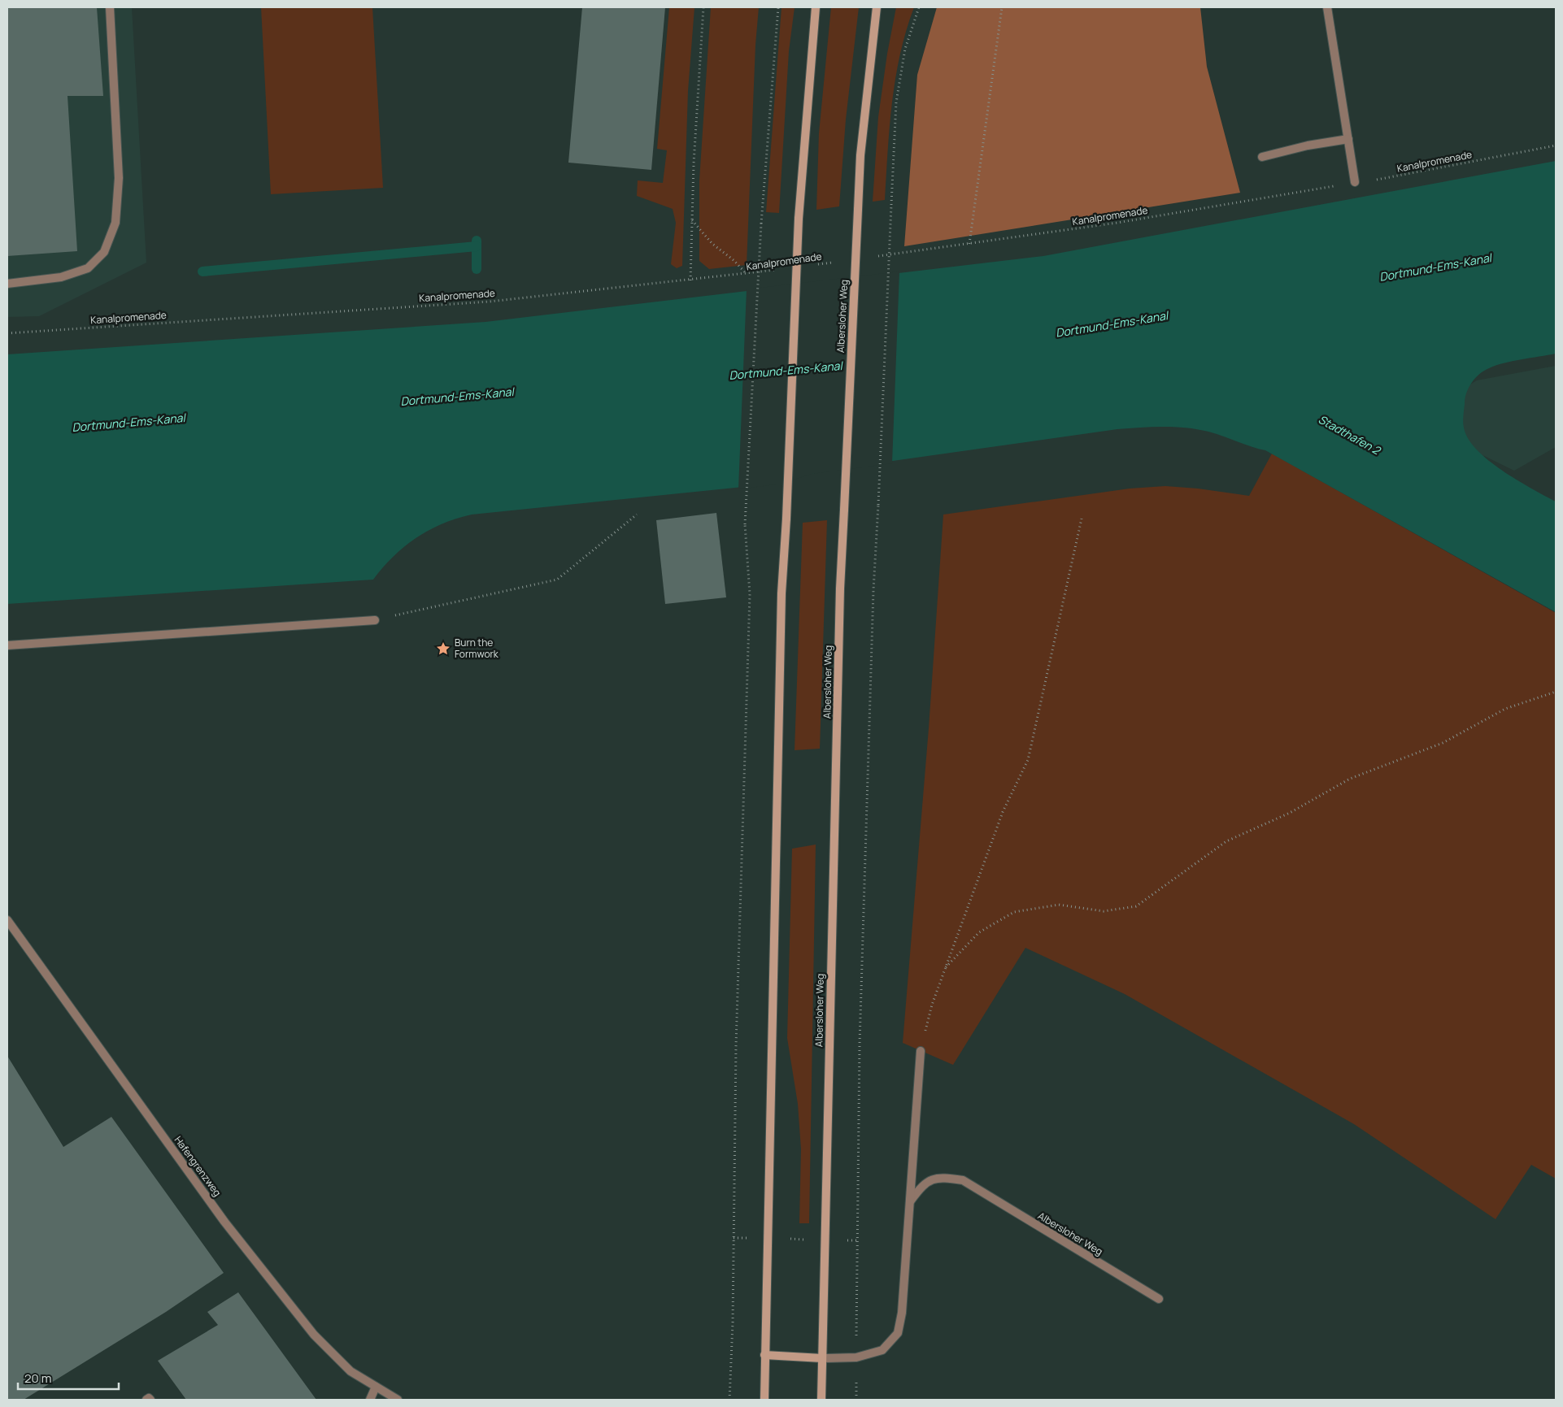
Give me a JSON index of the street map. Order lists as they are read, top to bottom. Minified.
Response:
{"streets":{"main road":["Albersloher Weg"],"street":["Hafengrenzweg"],"path":["Kanalpromenade"]},"water":["Dortmund-Ems-Kanal","Stadthafen 2"],"places":{"place":["Burn the Formwork"]},"scale_bar":"20 m"}
